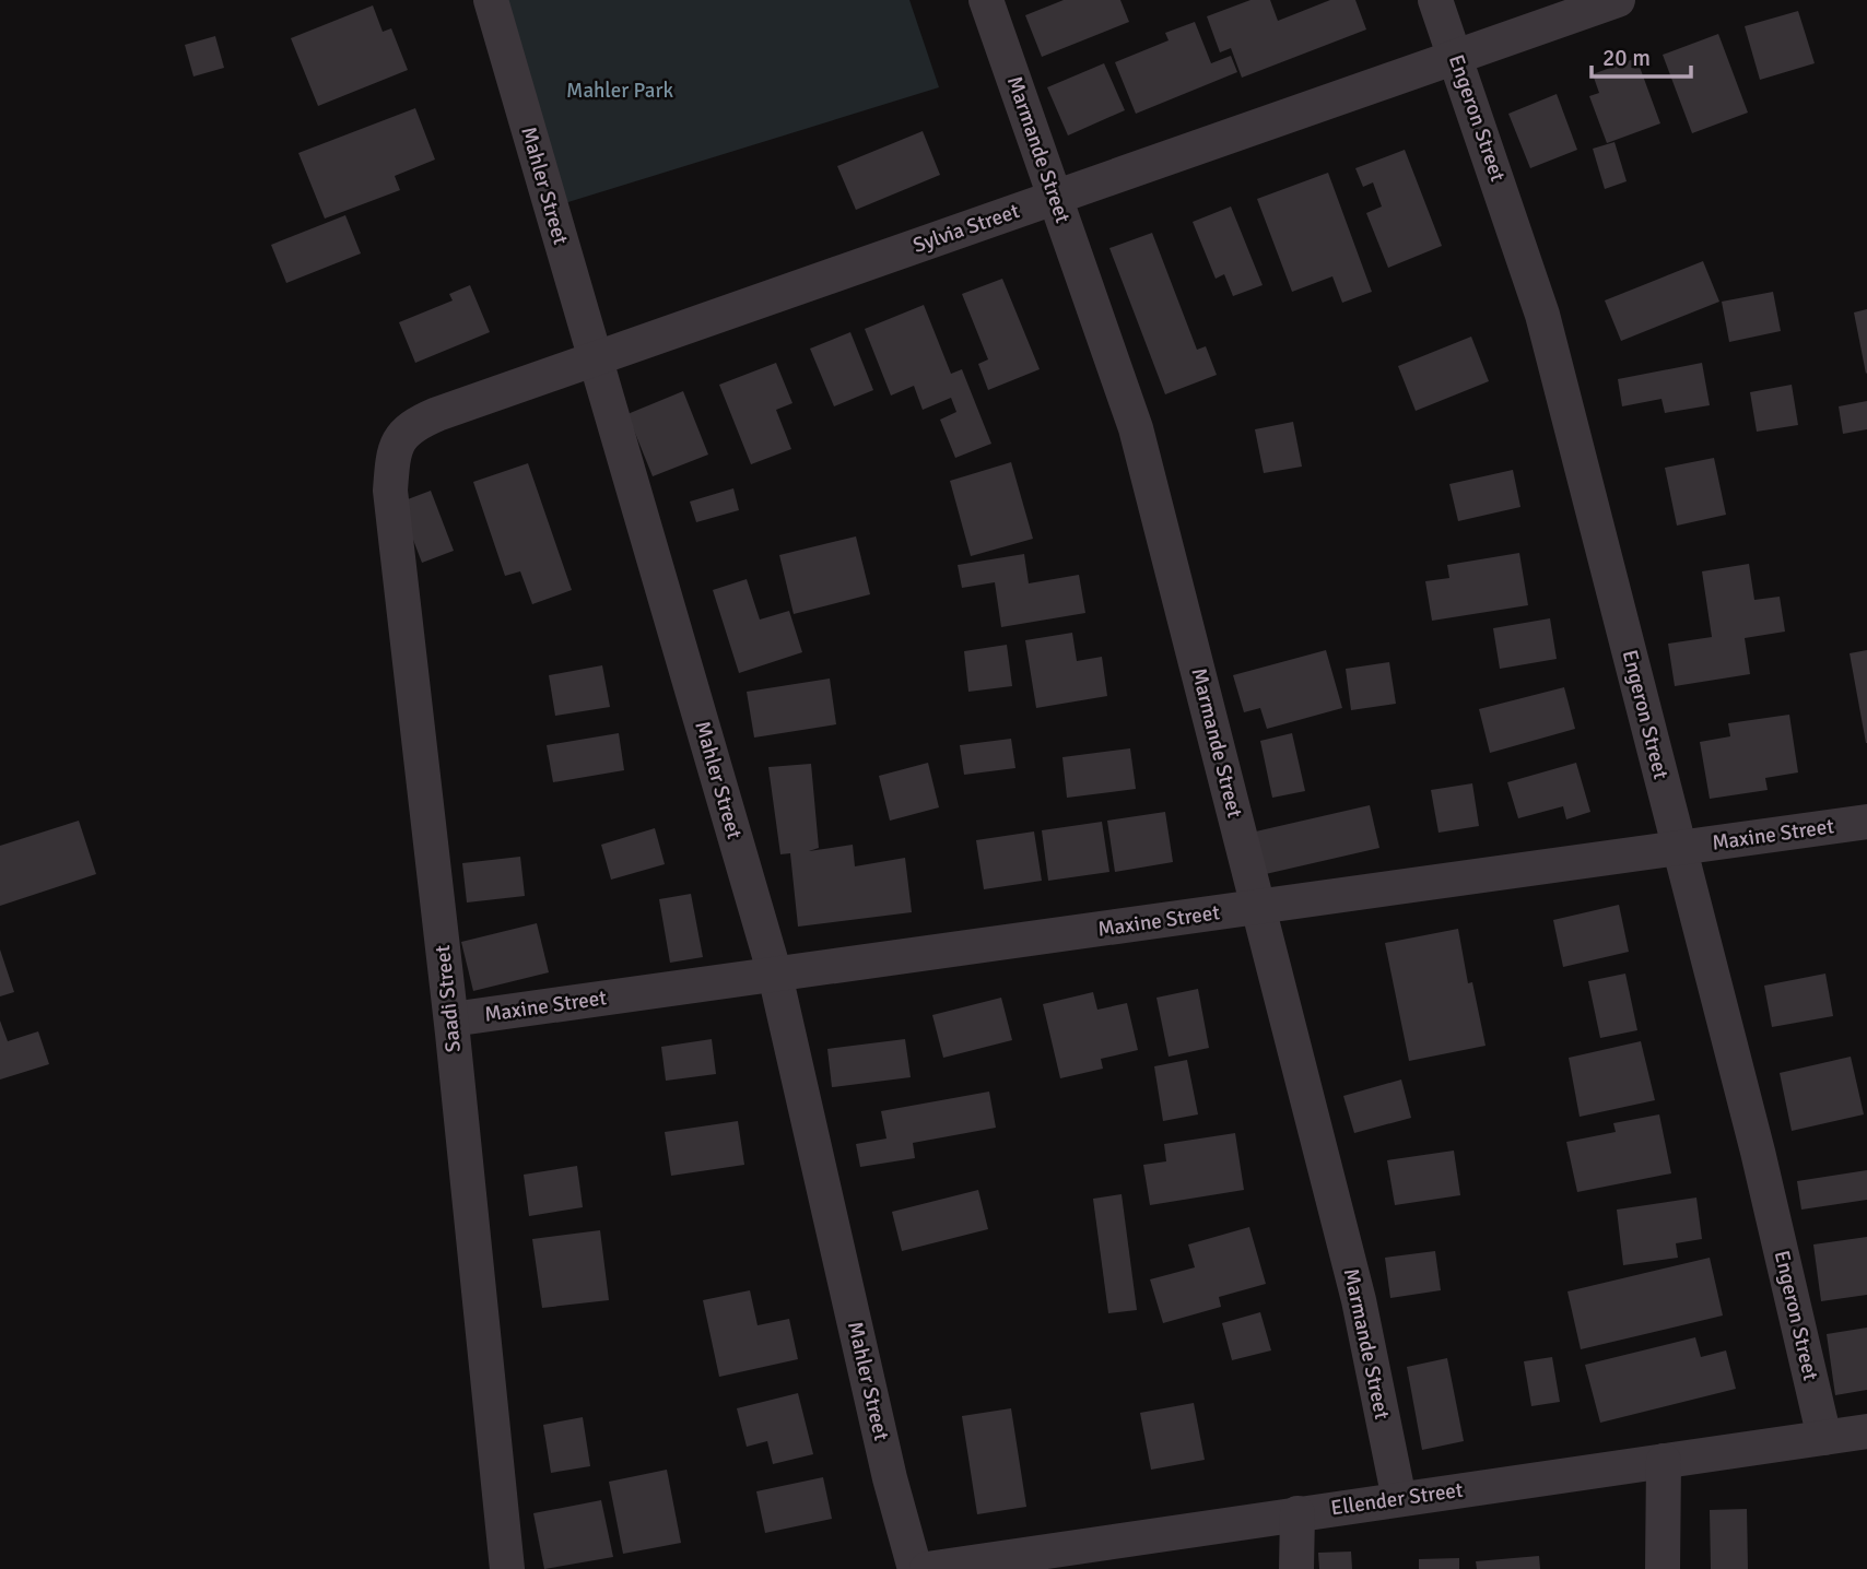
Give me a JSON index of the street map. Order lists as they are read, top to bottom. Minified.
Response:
{"streets":{"street":["Engeron Street","Marmande Street","Mahler Street","Sylvia Street","Maxine Street","Saadi Street","Ellender Street"]},"crossings":[["Engeron Street","Sylvia Street"],["Engeron Street","Maxine Street"],["Engeron Street","Ellender Street"],["Marmande Street","Sylvia Street"],["Marmande Street","Maxine Street"],["Marmande Street","Ellender Street"],["Mahler Street","Sylvia Street"],["Mahler Street","Maxine Street"],["Sylvia Street","Saadi Street"],["Maxine Street","Saadi Street"]],"parks":["Mahler Park"],"scale_bar":"20 m"}
